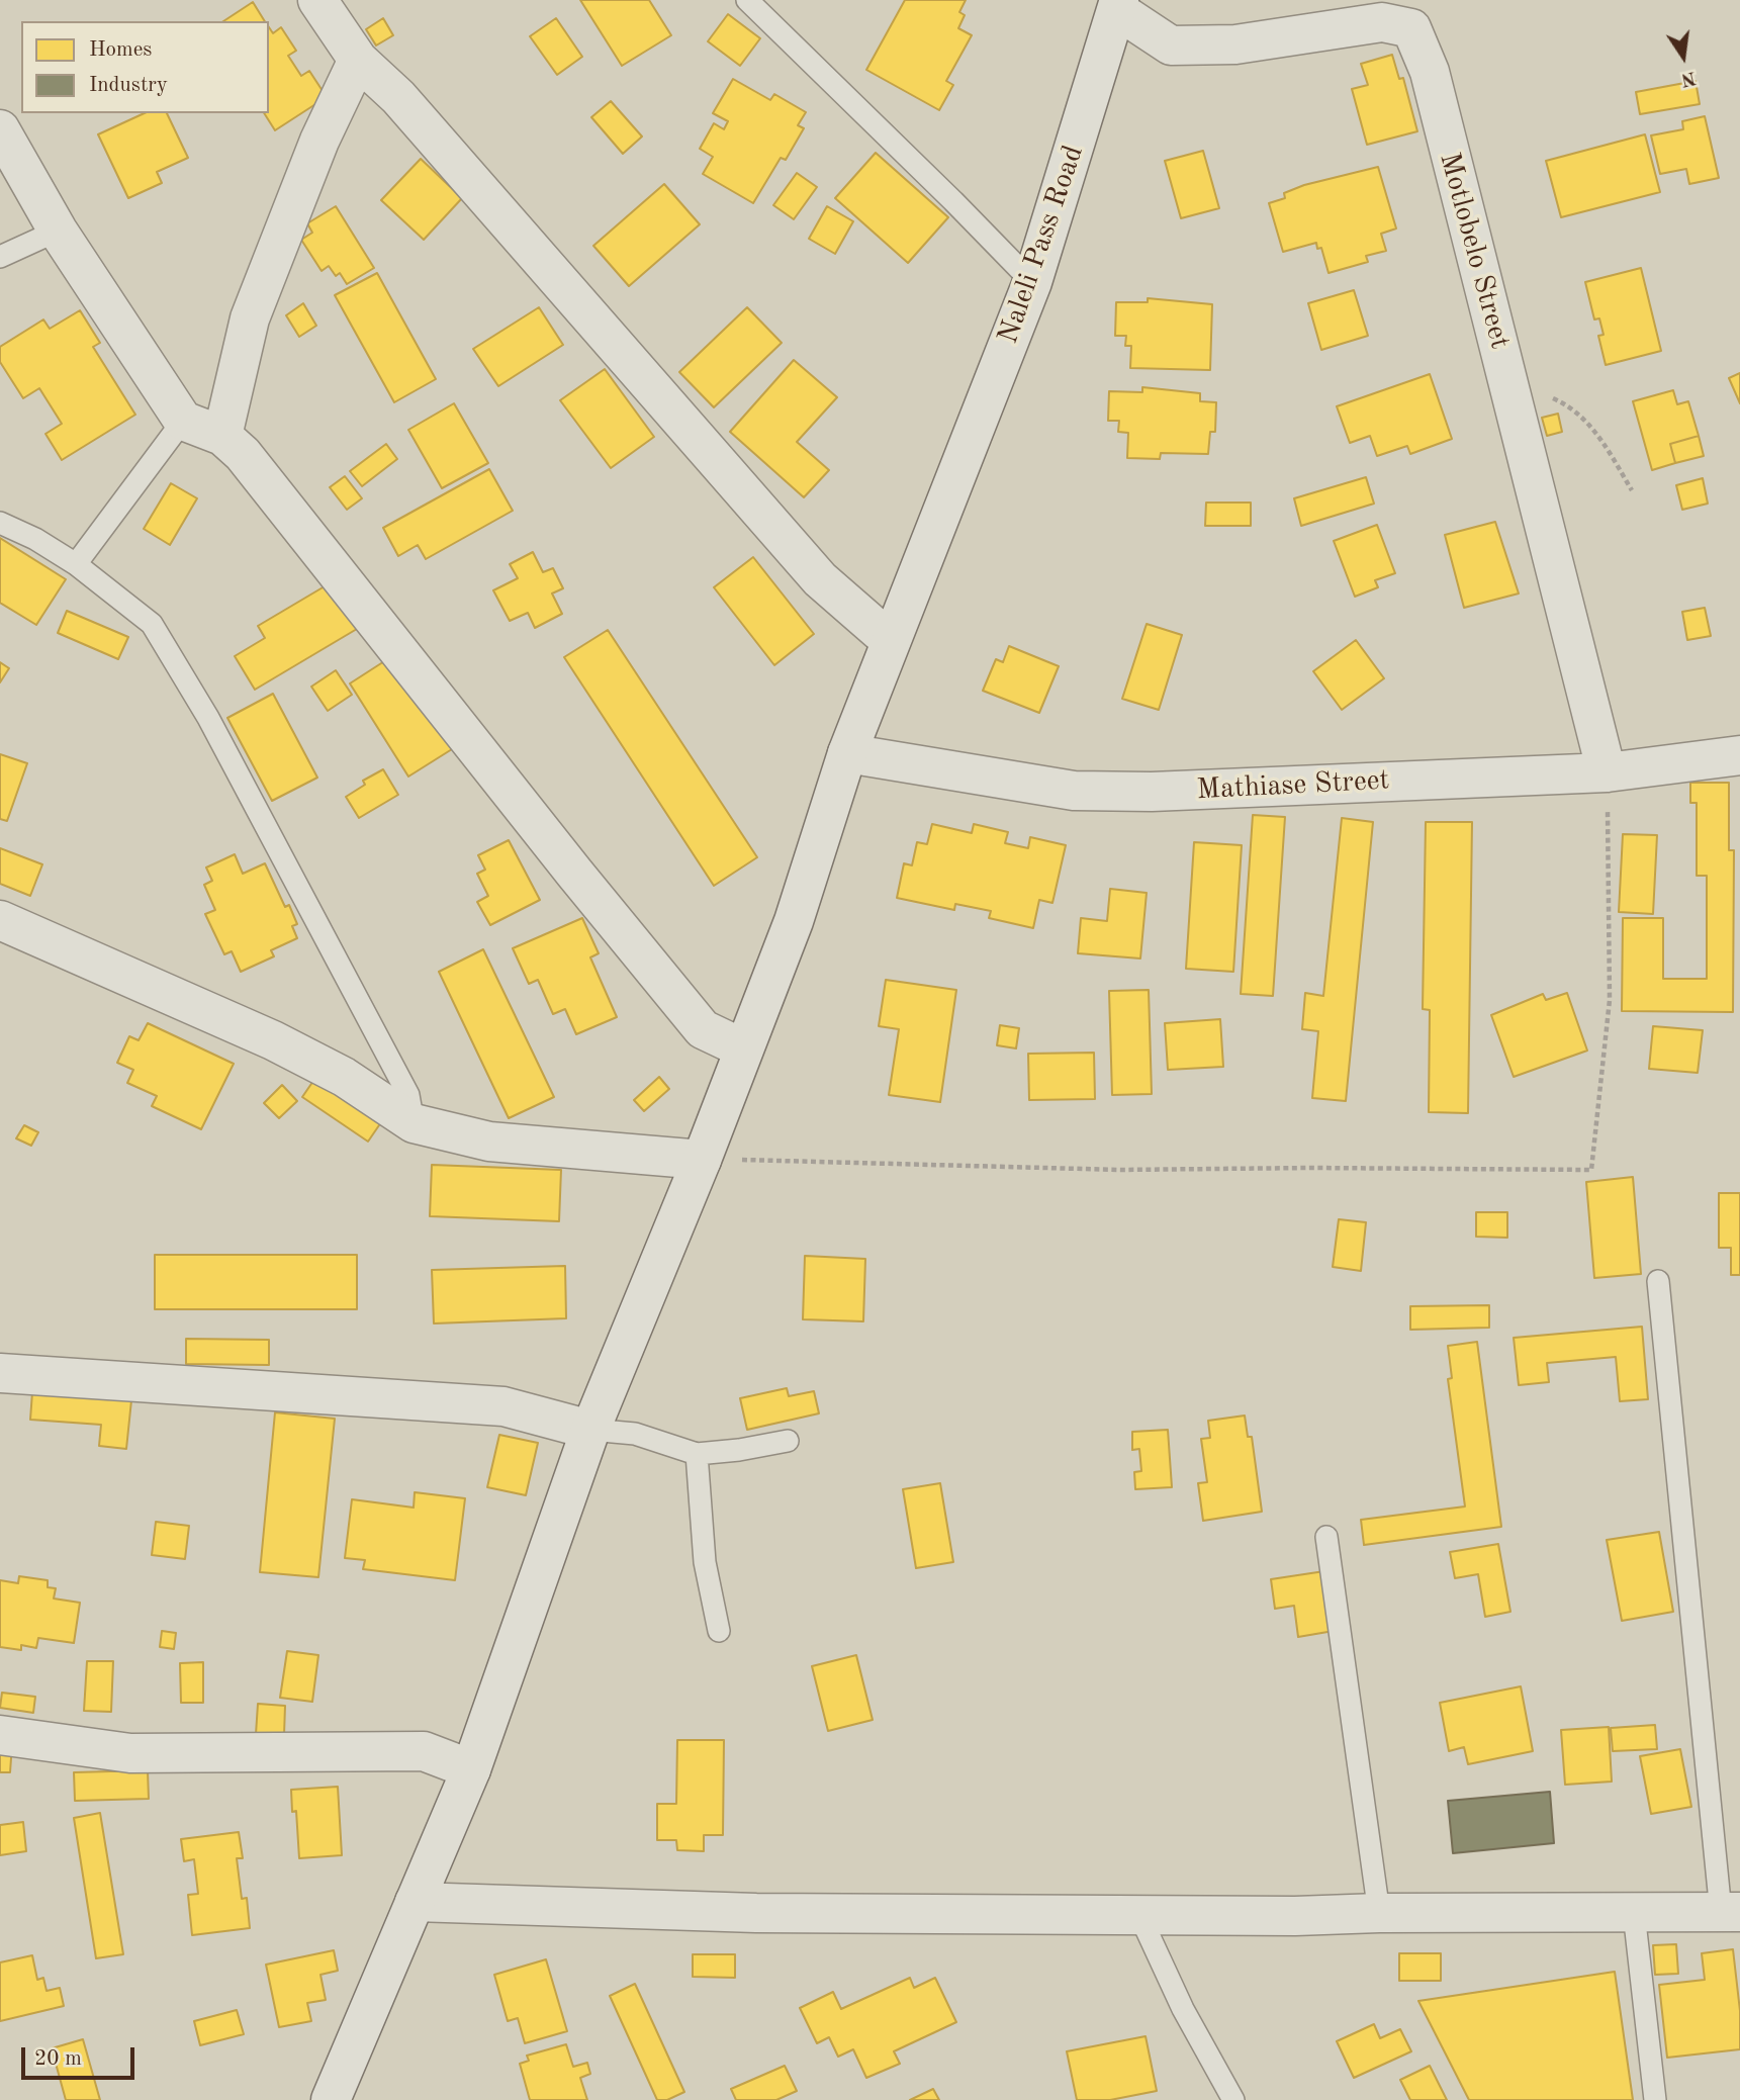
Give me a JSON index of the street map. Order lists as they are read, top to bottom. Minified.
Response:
{"streets":{"street":["Naleli Pass Road","Motlobelo Street","Mathiase Street"]},"crossings":[["Naleli Pass Road","Motlobelo Street"],["Naleli Pass Road","Mathiase Street"],["Motlobelo Street","Mathiase Street"]],"legend":["Homes","Industry"],"scale_bar":"20 m","north":"bottom"}
